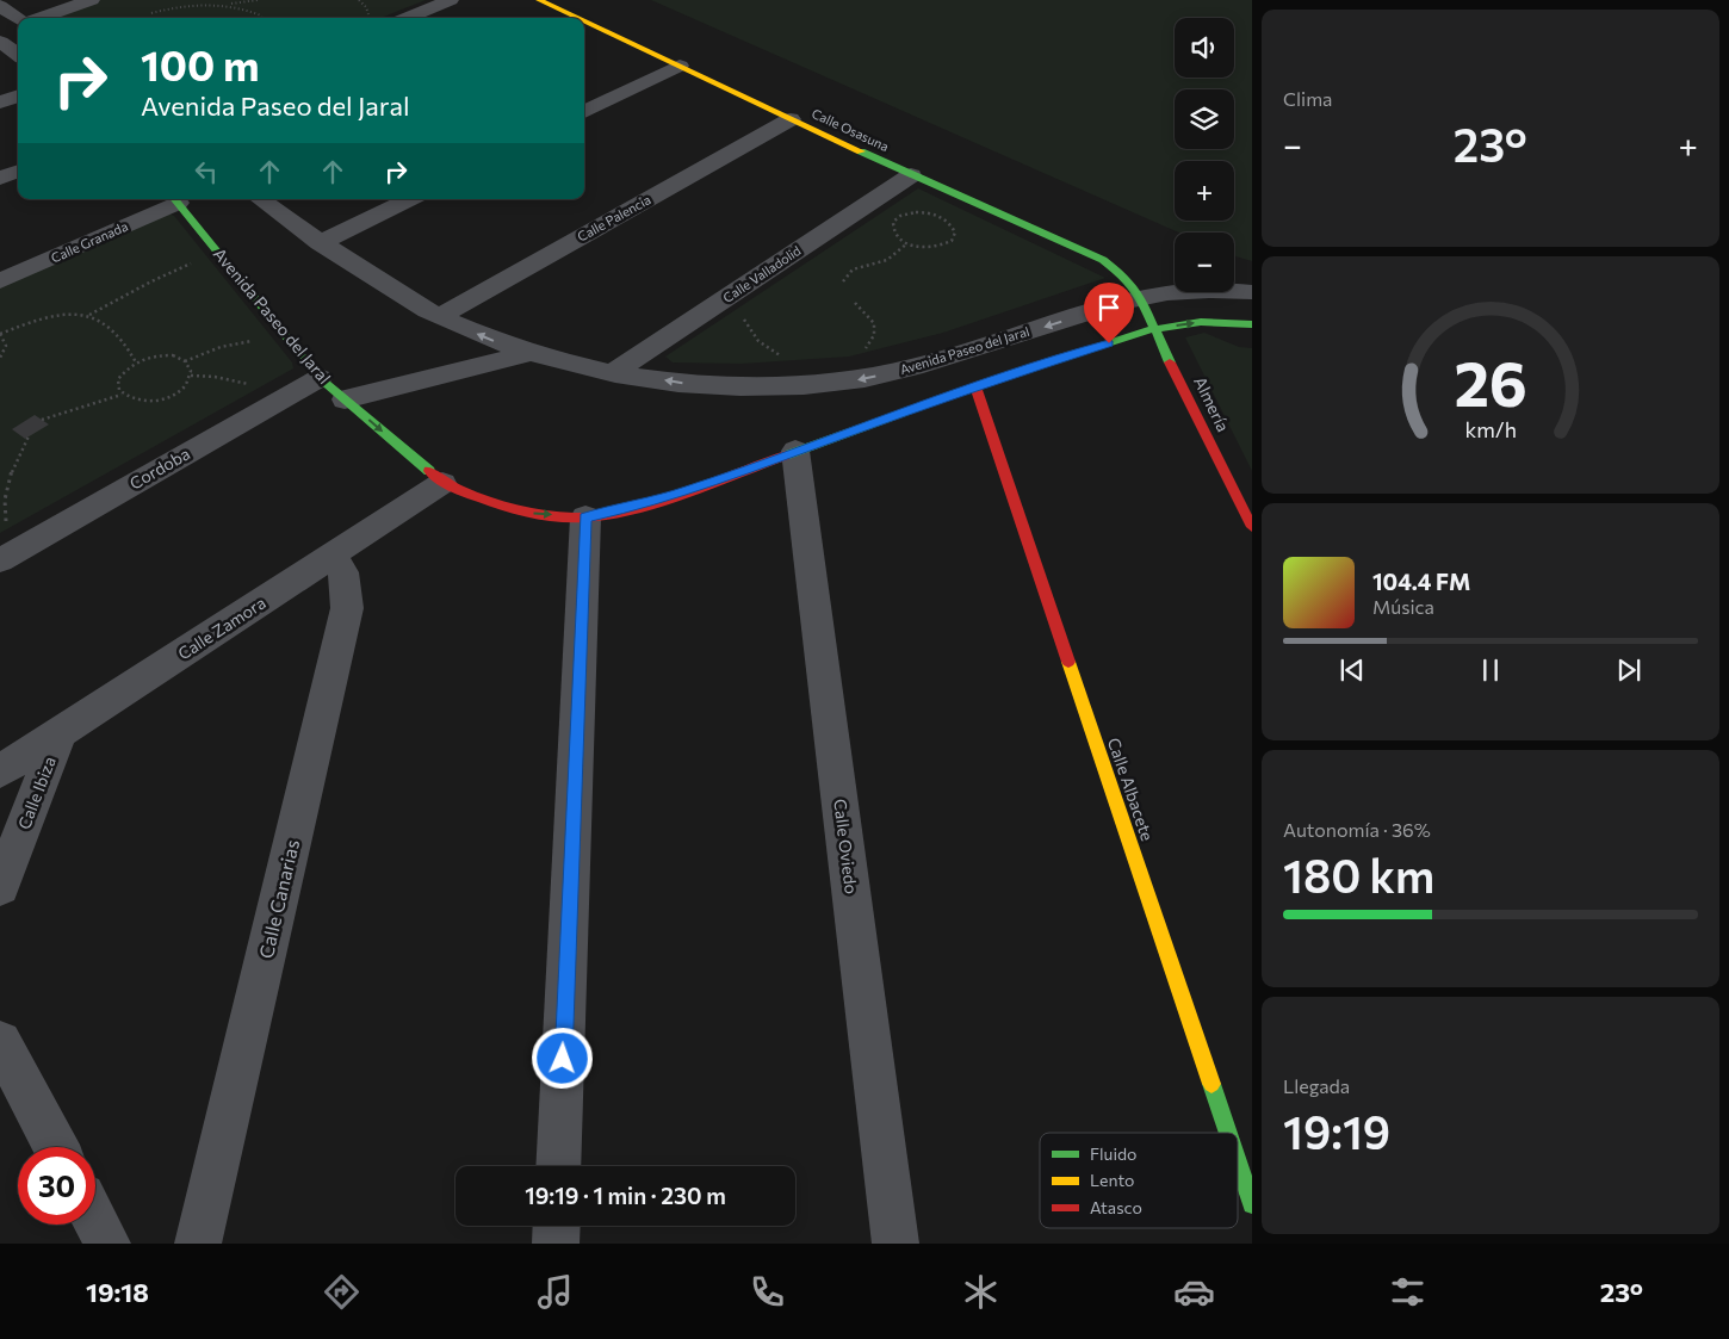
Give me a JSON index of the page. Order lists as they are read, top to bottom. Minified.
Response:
{"streets":{"street":["Calle Osasuna","Calle Palencia","Calle Granada","Calle Valladolid","Avenida Paseo del Jaral","Almería","Cordoba","Calle Zamora","Calle Albacete","Calle Ibiza","Calle Oviedo","Calle Canarias"]},"crossings":[["Calle Osasuna","Calle Palencia"],["Calle Osasuna","Calle Valladolid"],["Calle Osasuna","Avenida Paseo del Jaral"],["Calle Osasuna","Almería"],["Calle Palencia","Avenida Paseo del Jaral"],["Calle Granada","Avenida Paseo del Jaral"],["Calle Valladolid","Avenida Paseo del Jaral"],["Avenida Paseo del Jaral","Almería"],["Avenida Paseo del Jaral","Cordoba"],["Avenida Paseo del Jaral","Calle Zamora"],["Avenida Paseo del Jaral","Calle Albacete"],["Avenida Paseo del Jaral","Calle Oviedo"],["Calle Zamora","Calle Ibiza"],["Calle Zamora","Calle Canarias"]],"legend":["Fluido","Lento","Atasco"],"page":{"tile":["Clima",["Autonomía · 36%","180 km"],["Llegada","19:19"]],"map_buttons":["+","−"],"turn":["100 m","Avenida Paseo del Jaral"],"heat":["−","23°","+"],"song":["104.4 FM","Música"],"limit":"30","trip":"19:19 · 1 min · 230 m","tabs":["19:18","23°"],"gauge":["26","km/h"]}}
